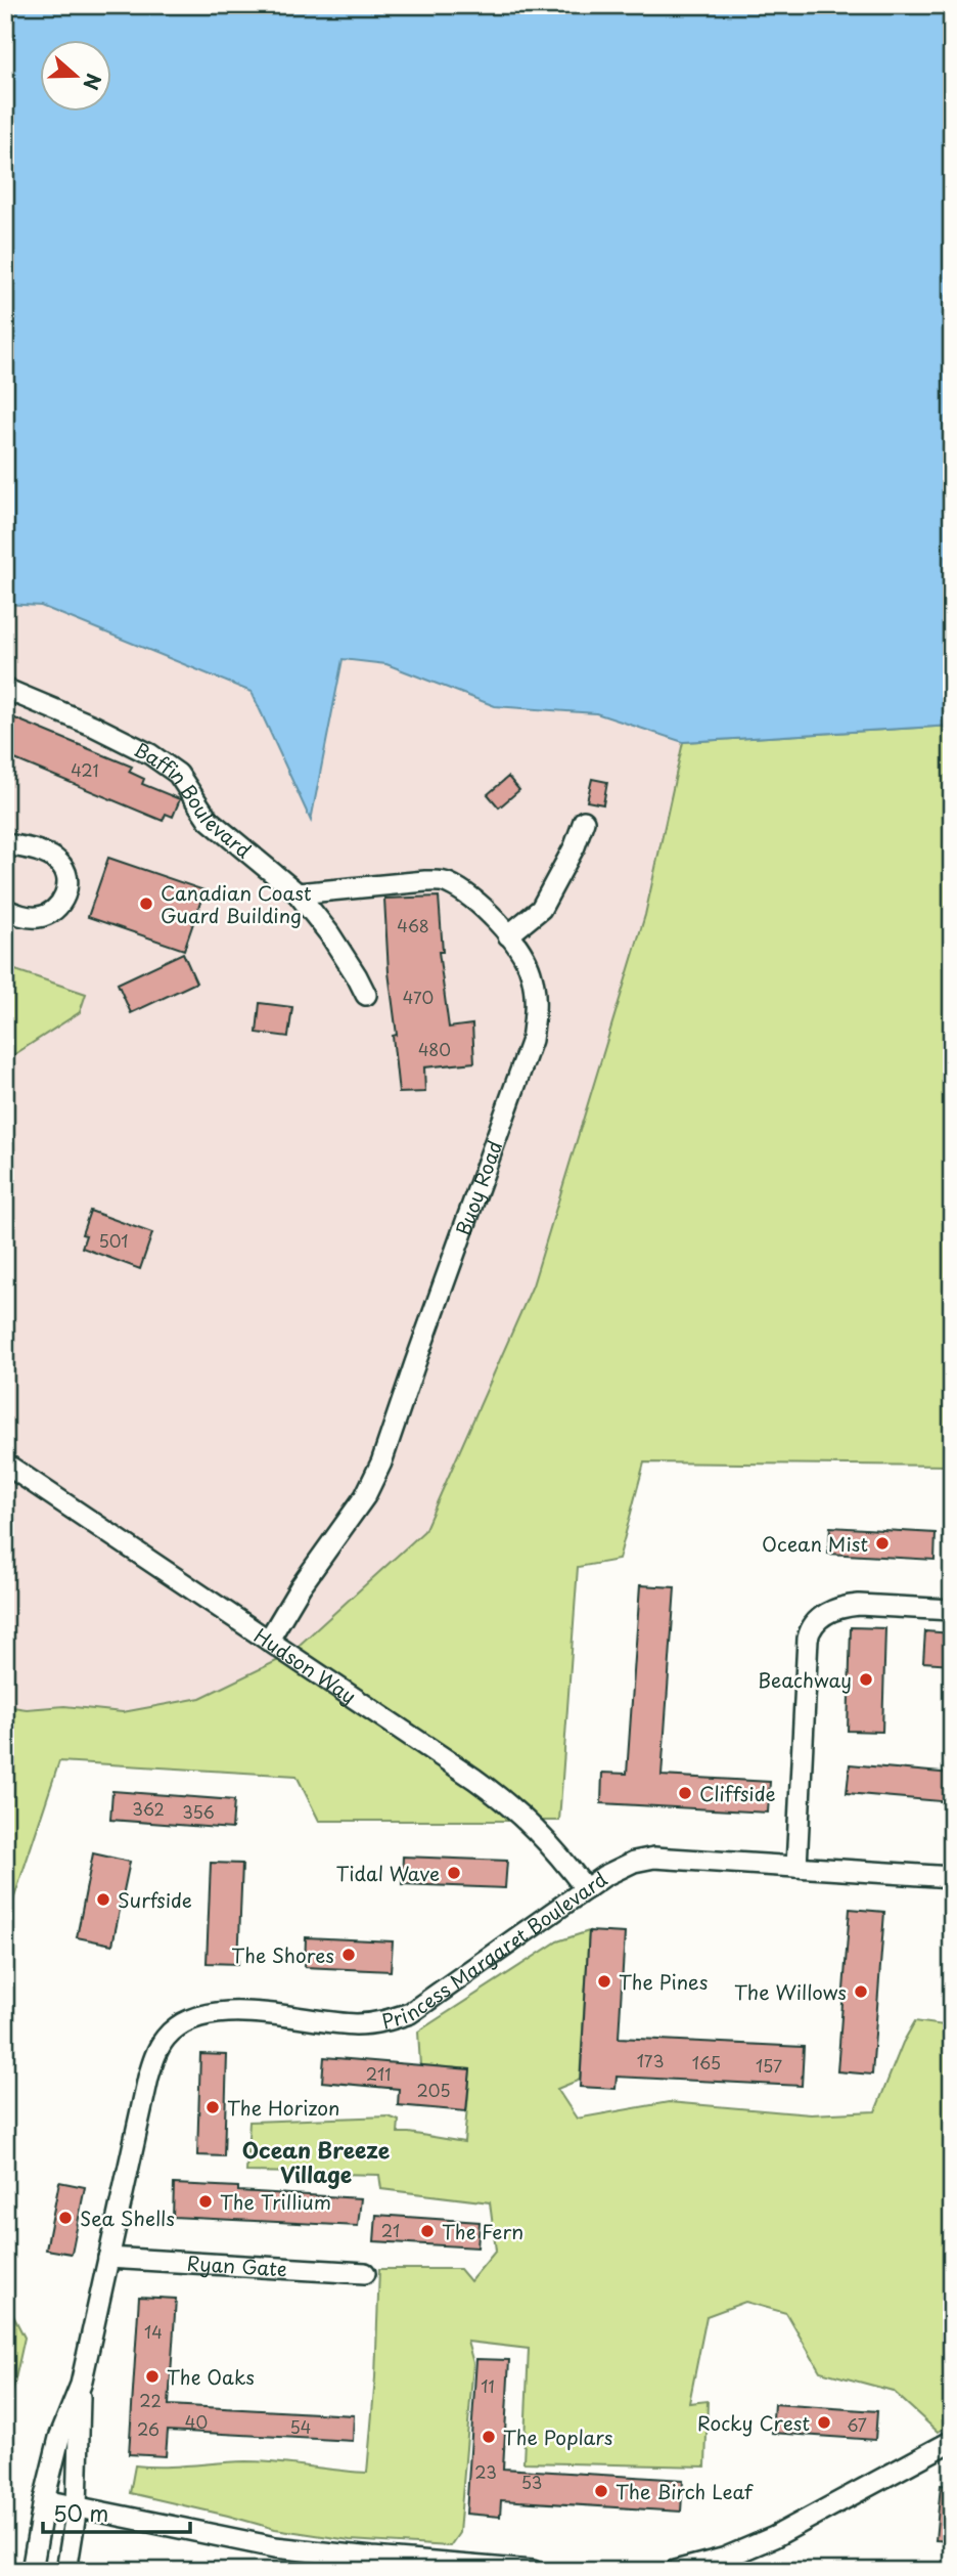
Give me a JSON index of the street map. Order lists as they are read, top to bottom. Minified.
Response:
{"streets":{"street":["Baffin Boulevard","Buoy Road","Hudson Way","Princess Margaret Boulevard","Ryan Gate"]},"crossings":[["Baffin Boulevard","Buoy Road"],["Buoy Road","Hudson Way"],["Hudson Way","Princess Margaret Boulevard"],["Princess Margaret Boulevard","Ryan Gate"]],"districts":["Ocean Breeze Village"],"places":["Canadian Coast Guard Building","Ocean Mist","Beachway","Cliffside","Tidal Wave","Surfside","The Shores","The Pines","The Willows","The Horizon","The Trillium","Sea Shells","The Fern","The Oaks","Rocky Crest","The Poplars","The Birch Leaf"],"house_numbers":["421","468","470","480","501","362","356","173","165","157","211","205","21","14","11","22","40","67","54","26","23","53"],"scale_bar":"50 m","north":"right"}
